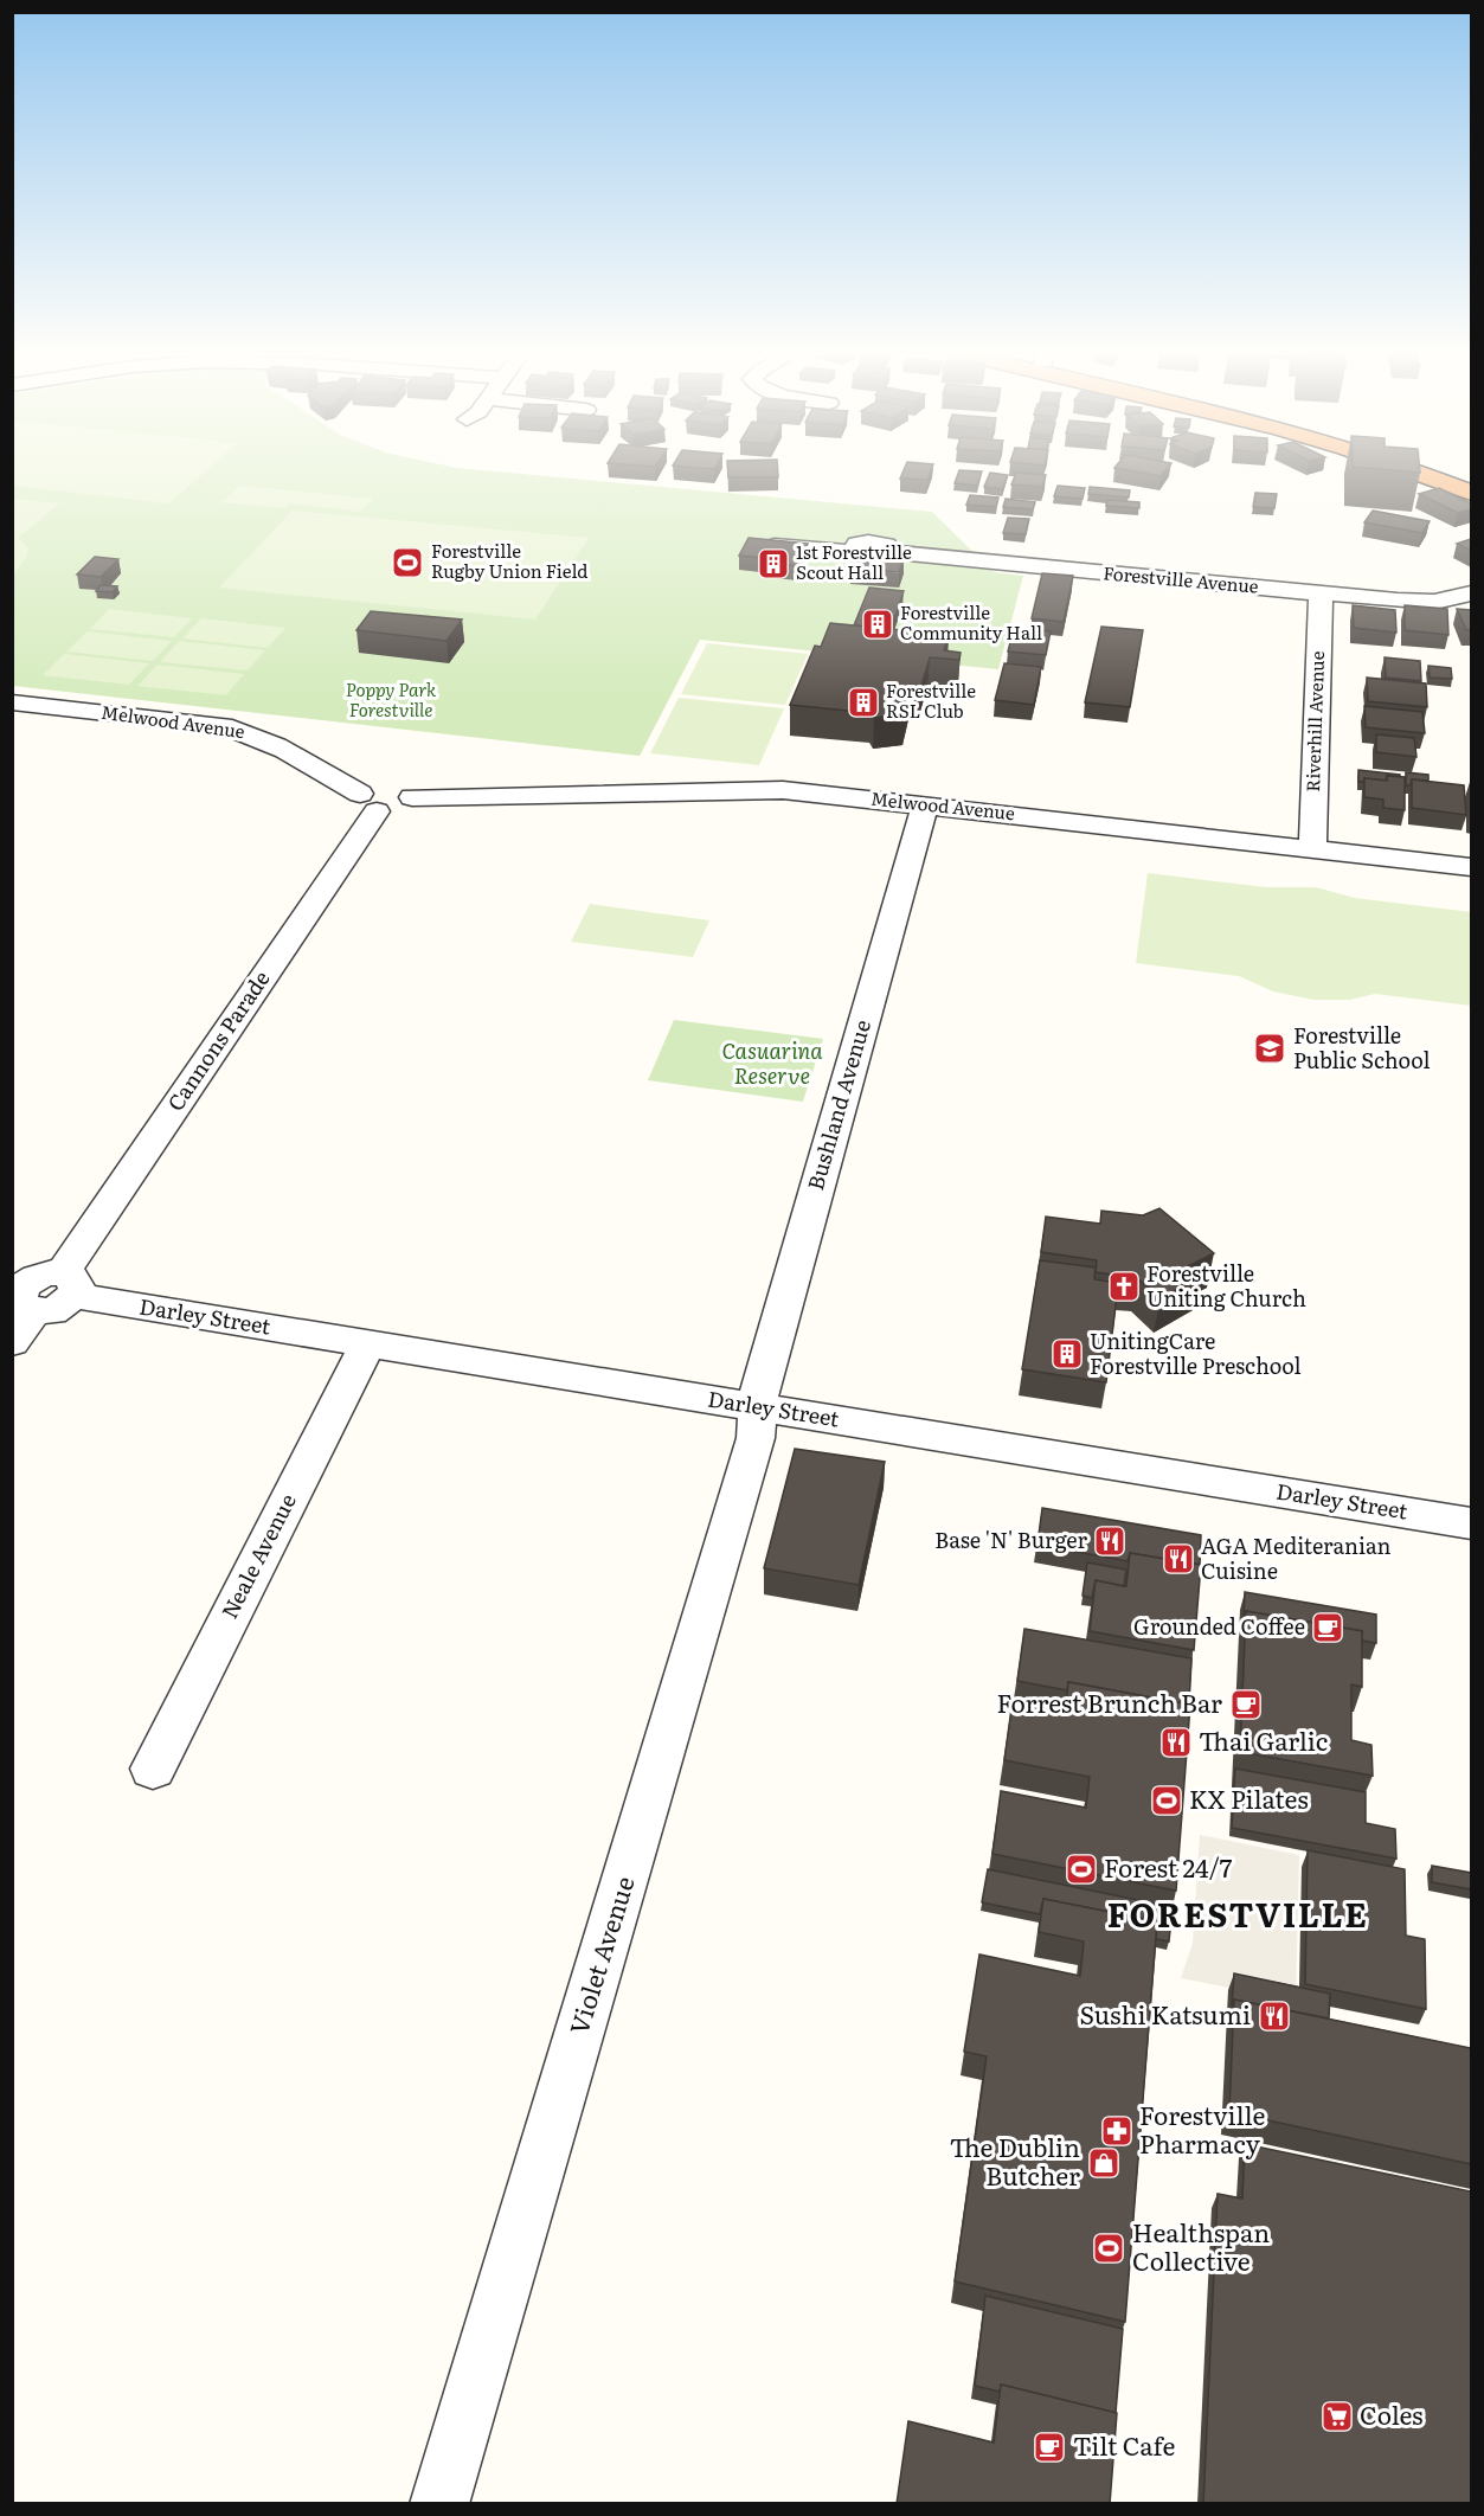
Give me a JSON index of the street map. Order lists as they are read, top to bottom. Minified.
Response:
{"streets":{"street":["Forestville Avenue","Riverhill Avenue","Melwood Avenue","Cannons Parade","Bushland Avenue","Darley Street","Neale Avenue","Violet Avenue"]},"crossings":[["Forestville Avenue","Riverhill Avenue"],["Riverhill Avenue","Melwood Avenue"],["Melwood Avenue","Cannons Parade"],["Melwood Avenue","Bushland Avenue"],["Cannons Parade","Darley Street"],["Bushland Avenue","Darley Street"],["Bushland Avenue","Violet Avenue"],["Darley Street","Neale Avenue"],["Darley Street","Violet Avenue"]],"districts":["FORESTVILLE"],"parks":["Poppy Park Forestville","Casuarina Reserve"],"places":{"sports":["Forestville Rugby Union Field","KX Pilates","Forest 24/7","Healthspan Collective"],"building":["1st Forestville Scout Hall","Forestville Community Hall","Forestville RSL Club","UnitingCare Forestville Preschool"],"school or university":["Forestville Public School"],"church":["Forestville Uniting Church"],"restaurant":["Base 'N' Burger","AGA Mediteranian Cuisine","Thai Garlic","Sushi Katsumi"],"cafe":["Grounded Coffee","Forrest Brunch Bar","Tilt Cafe"],"pharmacy":["Forestville Pharmacy"],"shop":["The Dublin Butcher"],"supermarket":["Coles"]}}
